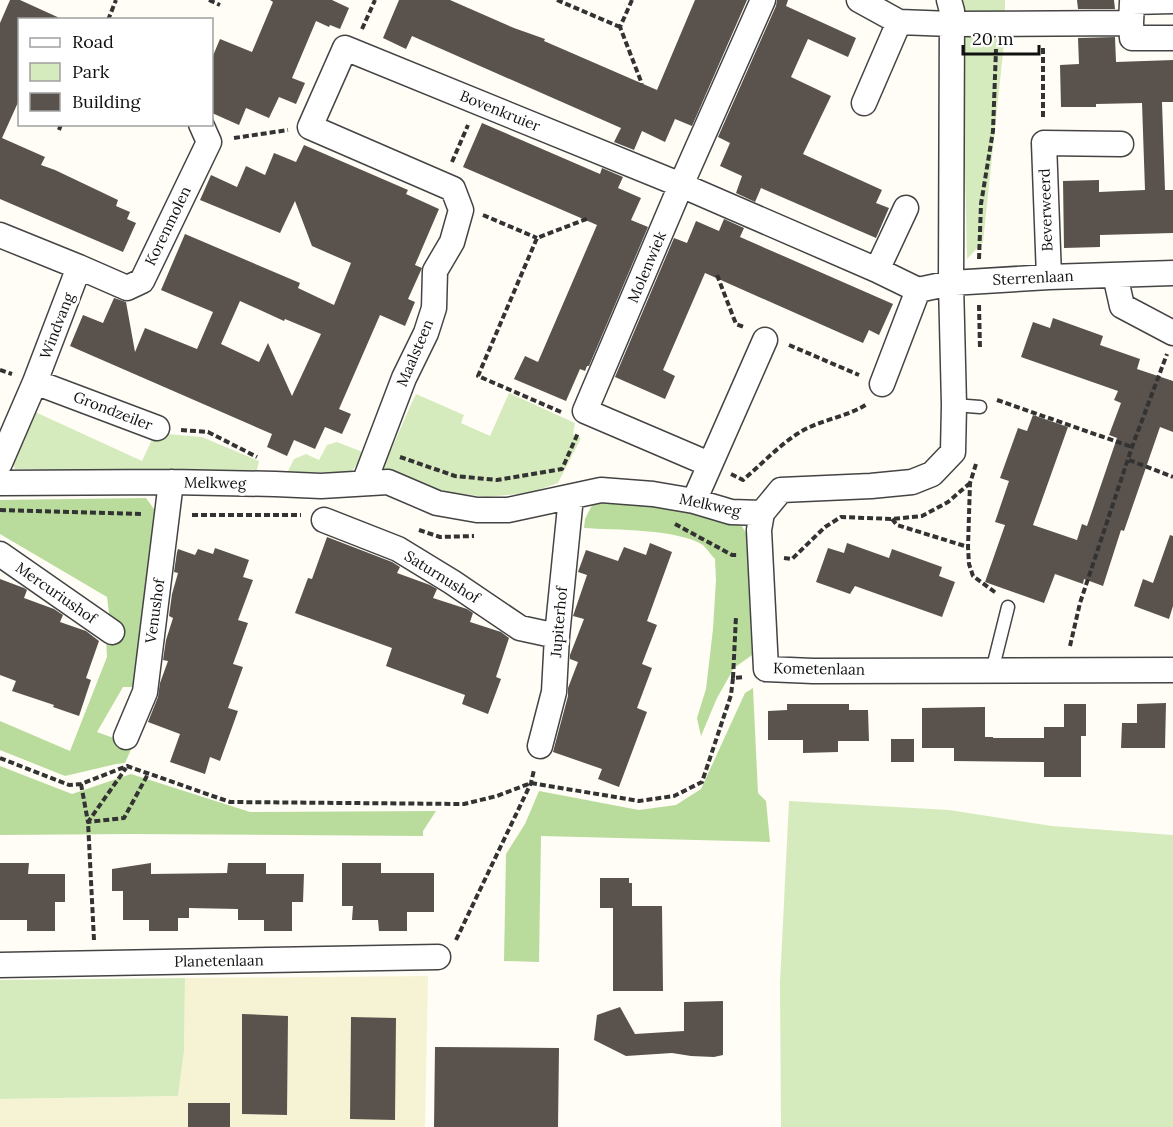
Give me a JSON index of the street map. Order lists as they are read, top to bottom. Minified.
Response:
{"streets":{"street":["Bovenkruier","Beverweerd","Korenmolen","Molenwiek","Sterrenlaan","Windvang","Maalsteen","Grondzeiler","Melkweg","Saturnushof","Mercuriushof","Venushof","Jupiterhof","Kometenlaan","Planetenlaan"]},"crossings":[["Bovenkruier","Molenwiek"],["Beverweerd","Sterrenlaan"],["Korenmolen","Windvang"],["Sterrenlaan","Melkweg"],["Windvang","Grondzeiler"],["Maalsteen","Melkweg"],["Grondzeiler","Melkweg"],["Melkweg","Venushof"],["Melkweg","Jupiterhof"],["Melkweg","Kometenlaan"],["Saturnushof","Jupiterhof"]],"legend":["Road","Park","Building"],"scale_bar":"20 m"}
